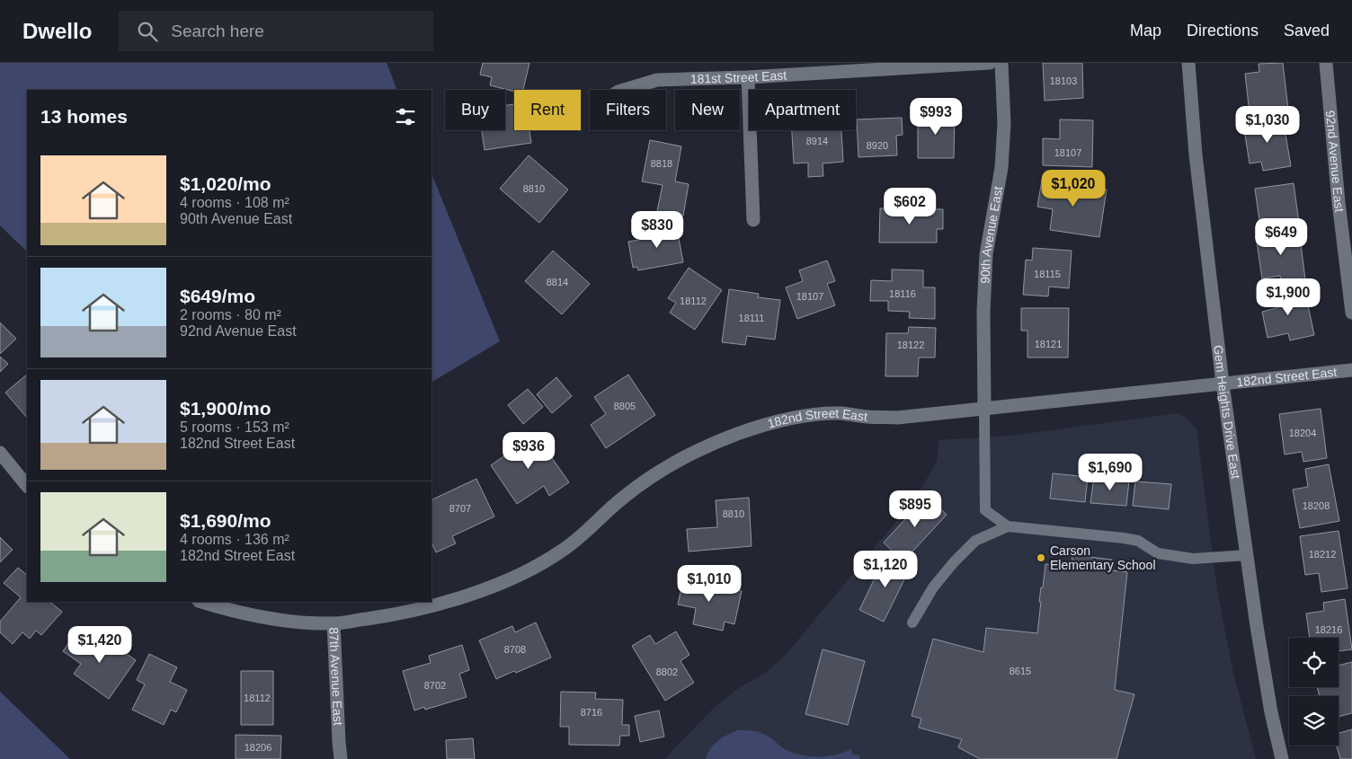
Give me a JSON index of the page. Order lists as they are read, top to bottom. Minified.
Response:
{"streets":{"street":["181st Street East","92nd Avenue East","90th Avenue East","182nd Street East","Gem Heights Drive East","87th Avenue East"]},"crossings":[["90th Avenue East","182nd Street East"],["182nd Street East","Gem Heights Drive East"],["182nd Street East","87th Avenue East"]],"places":["Carson Elementary School"],"house_numbers":["18103","8914","8920","18107","8818","8810","18115","8814","18116","18107","18112","18111","18121","18122","8805","18204","18208","8707","8810","18212","18216","8708","8615","8802","8702","18112","8716","18206"],"page":{"header":"Dwello","search":"Search here","nav":["Map","Directions","Saved"],"chip":["Buy","Rent","Filters","New","Apartment"],"heading":"13 homes","price":["$993","$1,030","$1,020","$602","$830","$649","$1,900","$936","$1,690","$895","$1,120","$1,010","$1,420"],"list":[{"name":"$1,020/mo","note":"4 rooms · 108 m² · 90th Avenue East"},{"name":"$649/mo","note":"2 rooms · 80 m² · 92nd Avenue East"},{"name":"$1,900/mo","note":"5 rooms · 153 m² · 182nd Street East"},{"name":"$1,690/mo","note":"4 rooms · 136 m² · 182nd Street East"}]}}
